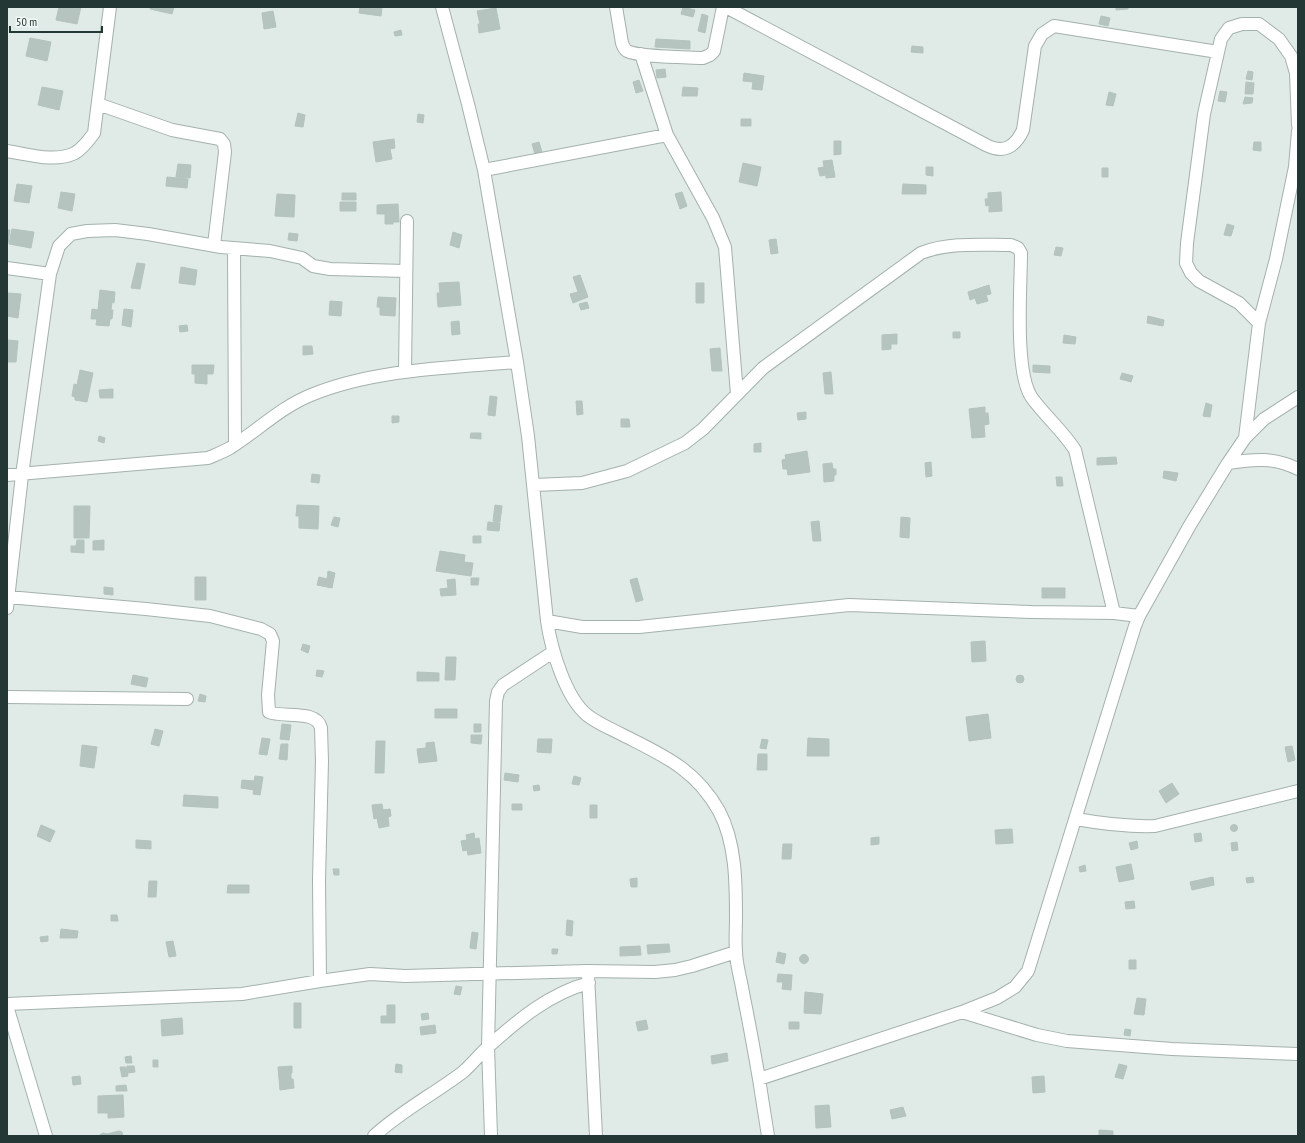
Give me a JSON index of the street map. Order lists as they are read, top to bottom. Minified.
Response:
{"scale_bar":"50 m"}
